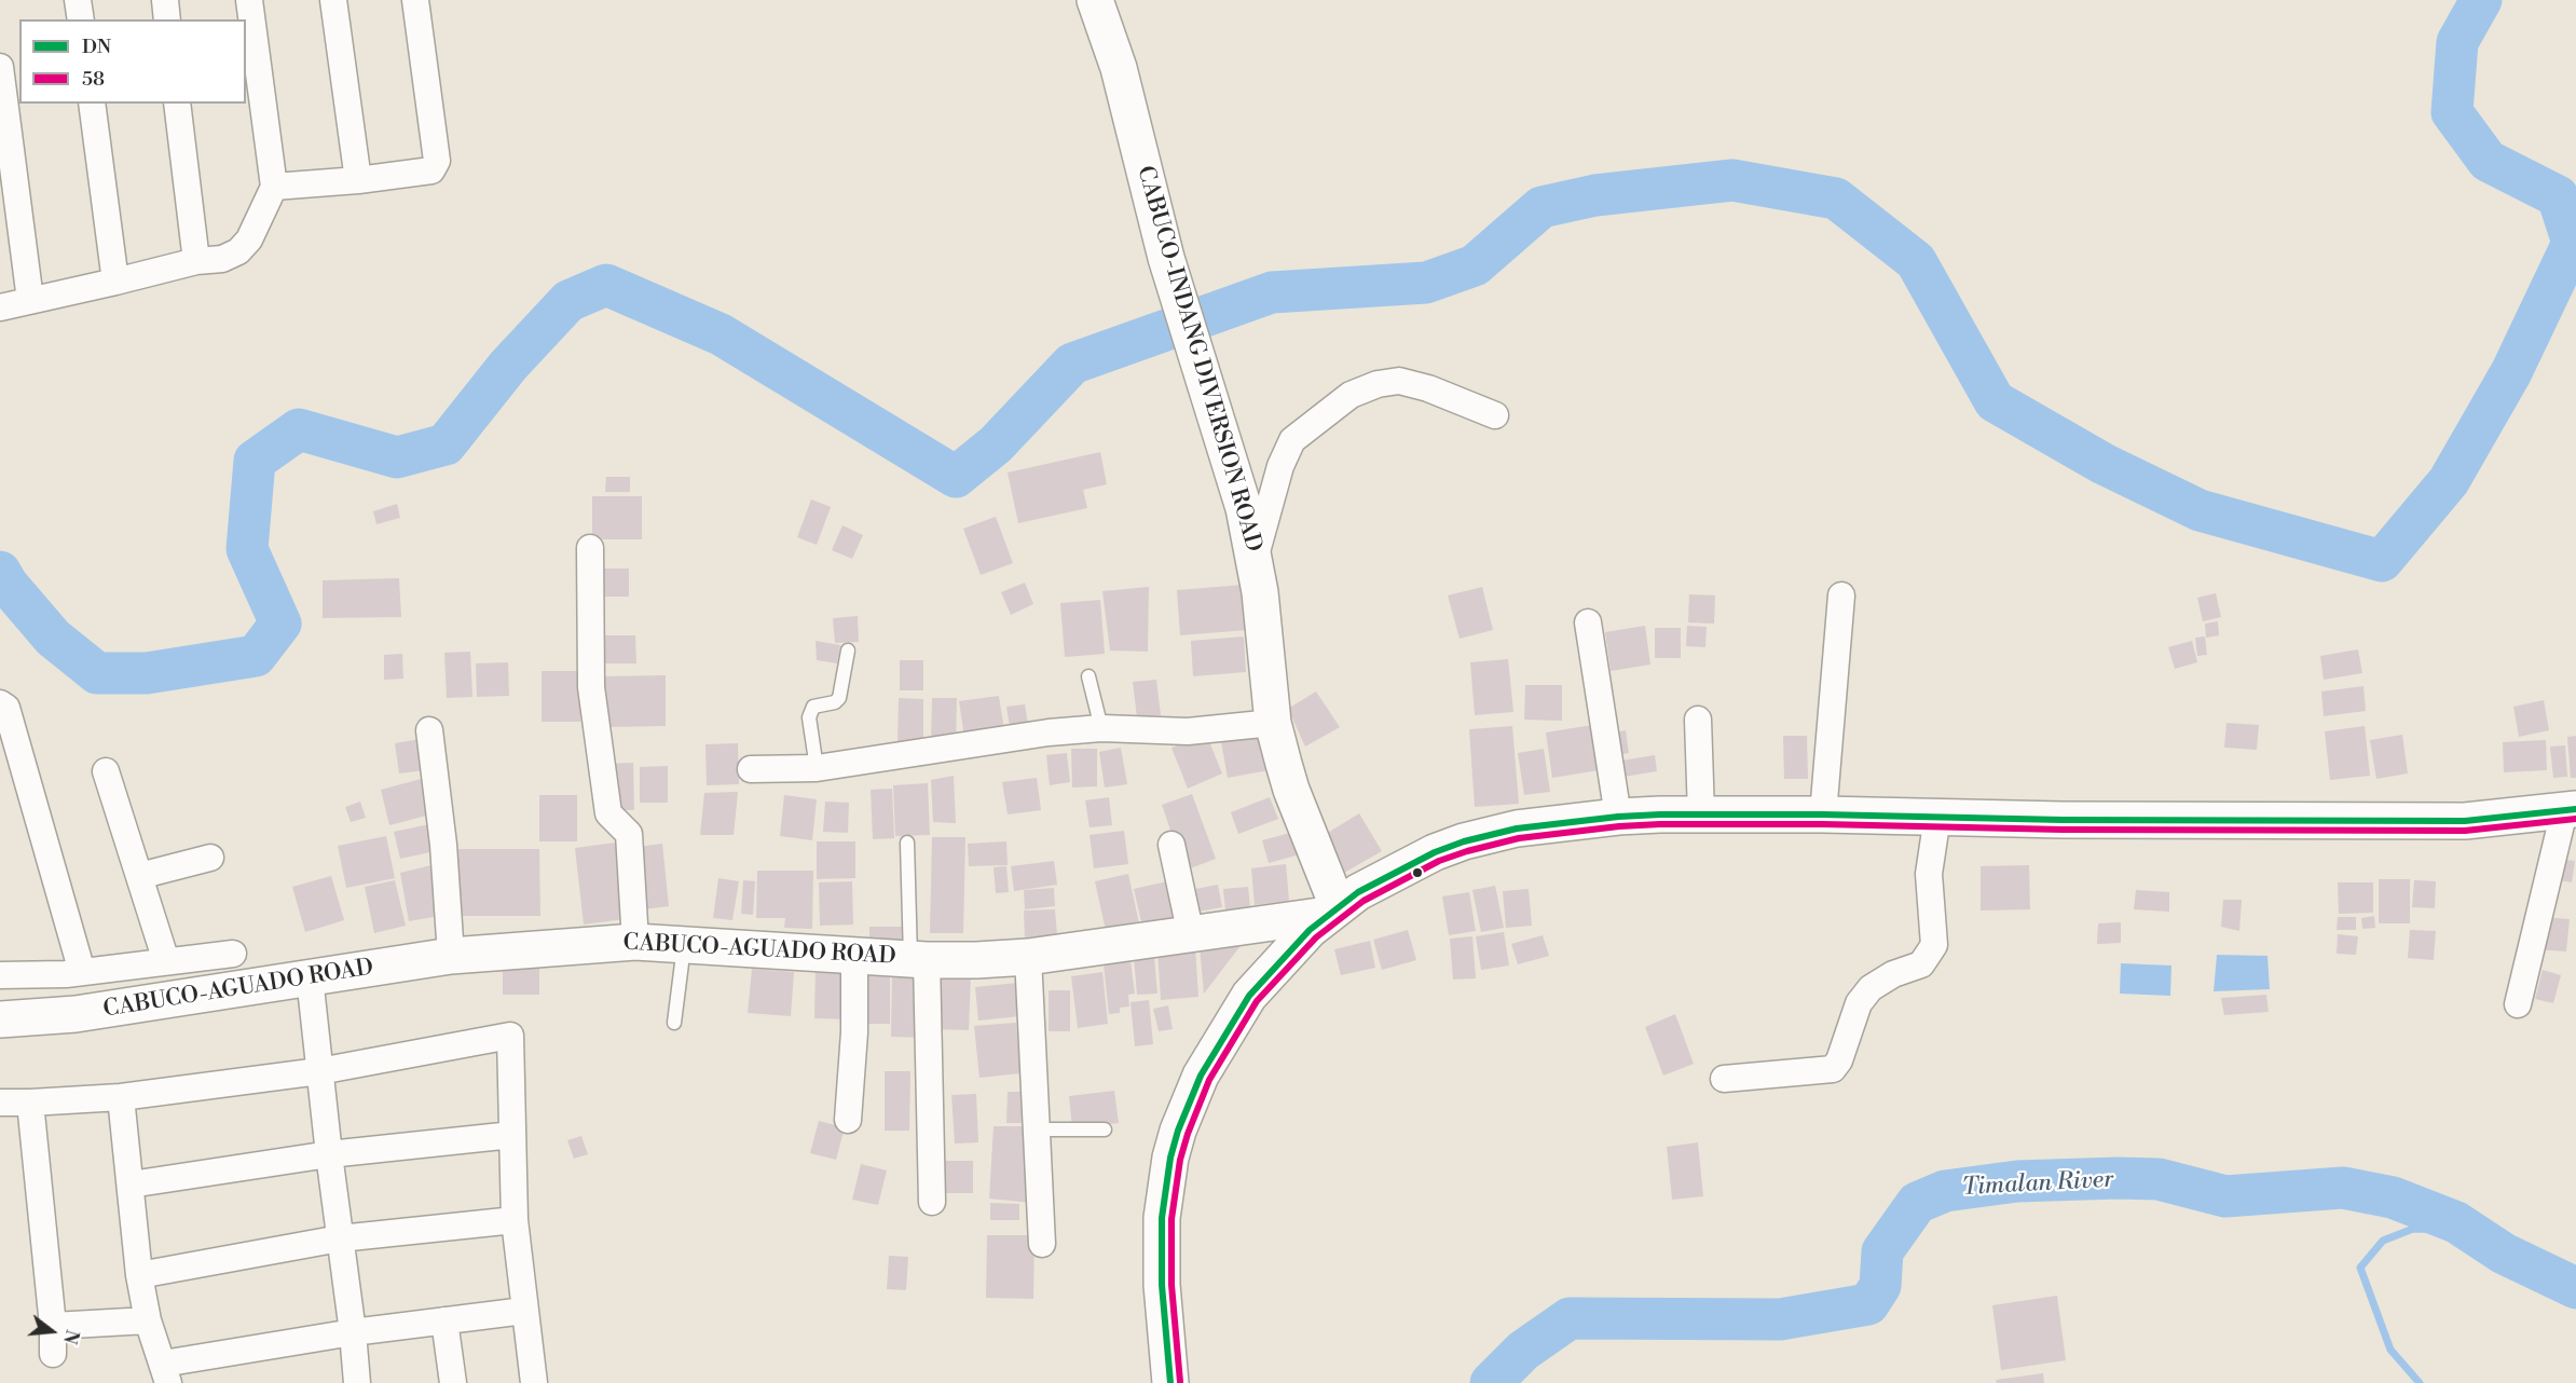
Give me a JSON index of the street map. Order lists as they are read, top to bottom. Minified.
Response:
{"streets":{"main road":["CABUCO-INDANG DIVERSION ROAD","CABUCO-AGUADO ROAD"]},"crossings":[["CABUCO-INDANG DIVERSION ROAD","CABUCO-AGUADO ROAD"]],"water":["Timalan River"],"lines":["transit line DN","transit line 58"],"legend":["DN","58"],"north":"right"}
